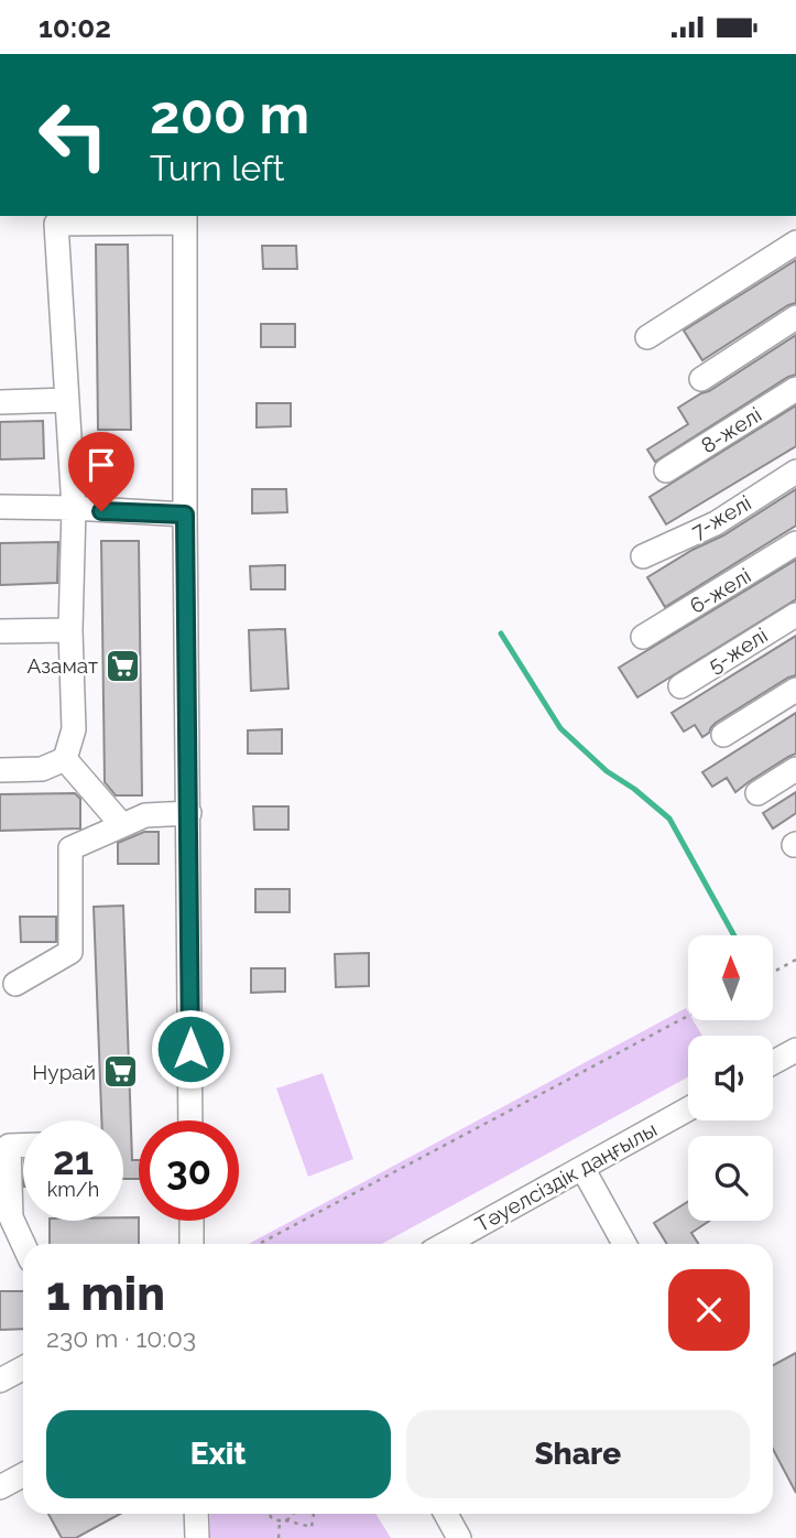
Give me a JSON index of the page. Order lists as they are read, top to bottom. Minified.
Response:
{"streets":{"street":["8-желі","7-желі","6-желі","5-желі","Тәуелсіздік даңғылы"]},"places":{"supermarket":["Азамат","Нурай"]},"north":"top","page":{"status":"10:02","turn":["200 m","Turn left"],"speed":"21 km/h","limit":"30","heading":["1 min","230 m · 10:03"],"buttons":["Exit","Share"]}}
